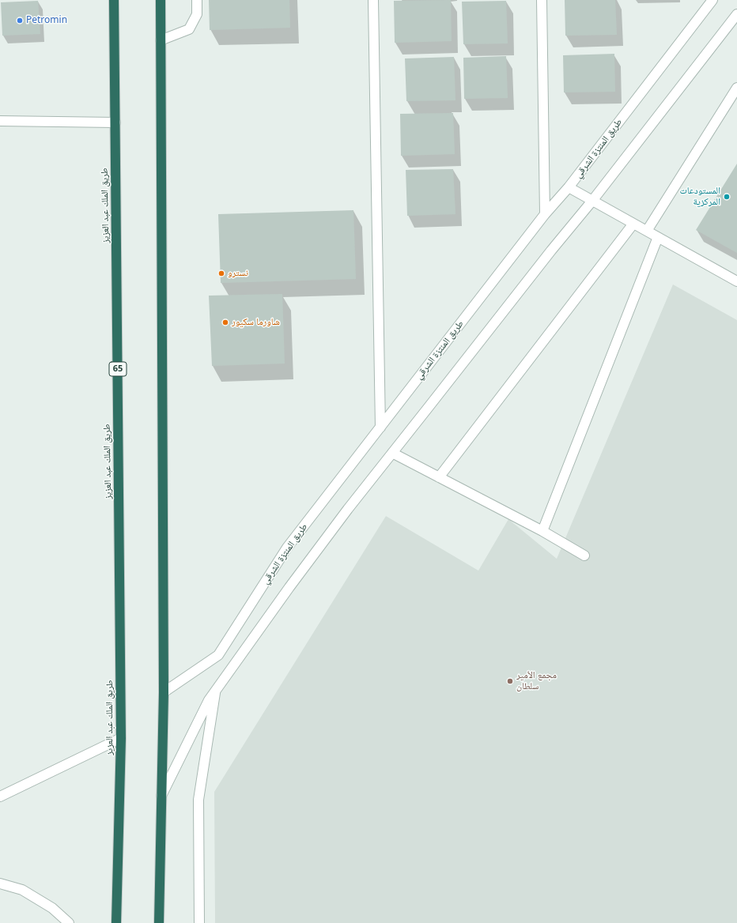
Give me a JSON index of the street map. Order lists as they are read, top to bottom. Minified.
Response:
{"streets":{"highway":["طريق الملك عبد العزيز","65"],"street":["طريق المنتزة الشرقي"]},"places":["Petromin","المستودعات المركزية","نسترو","شاورما سكيور","مجمع الأمير سلطان"]}
